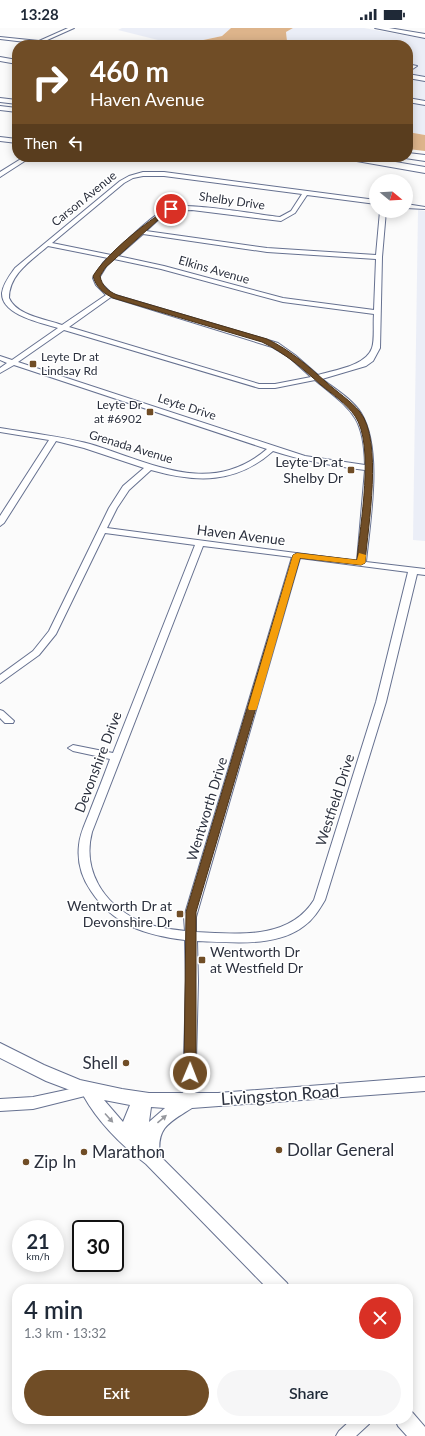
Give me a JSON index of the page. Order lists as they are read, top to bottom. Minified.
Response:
{"streets":{"main road":["Livingston Road"],"street":["Carson Avenue","Shelby Drive","Elkins Avenue","Leyte Drive","Grenada Avenue","Haven Avenue","Devonshire Drive","Westfield Drive","Wentworth Drive"]},"crossings":[["Carson Avenue","Shelby Drive"],["Carson Avenue","Elkins Avenue"],["Shelby Drive","Elkins Avenue"],["Leyte Drive","Grenada Avenue"],["Haven Avenue","Devonshire Drive"],["Haven Avenue","Westfield Drive"],["Haven Avenue","Wentworth Drive"],["Devonshire Drive","Westfield Drive"],["Devonshire Drive","Wentworth Drive"],["Westfield Drive","Wentworth Drive"],["Wentworth Drive","Livingston Road"]],"places":{"transit":["Leyte Dr at Lindsay Rd","Leyte Dr at #6902","Leyte Dr at Shelby Dr","Wentworth Dr at Devonshire Dr","Wentworth Dr at Westfield Dr"],"other":["Shell","Dollar General","Marathon","Zip In"]},"north":"right","page":{"status":"13:28","turn":["460 m","Haven Avenue"],"then":"Then","speed":"21 km/h","limit":"30","heading":["4 min","1.3 km · 13:32"],"buttons":["Exit","Share"]}}
